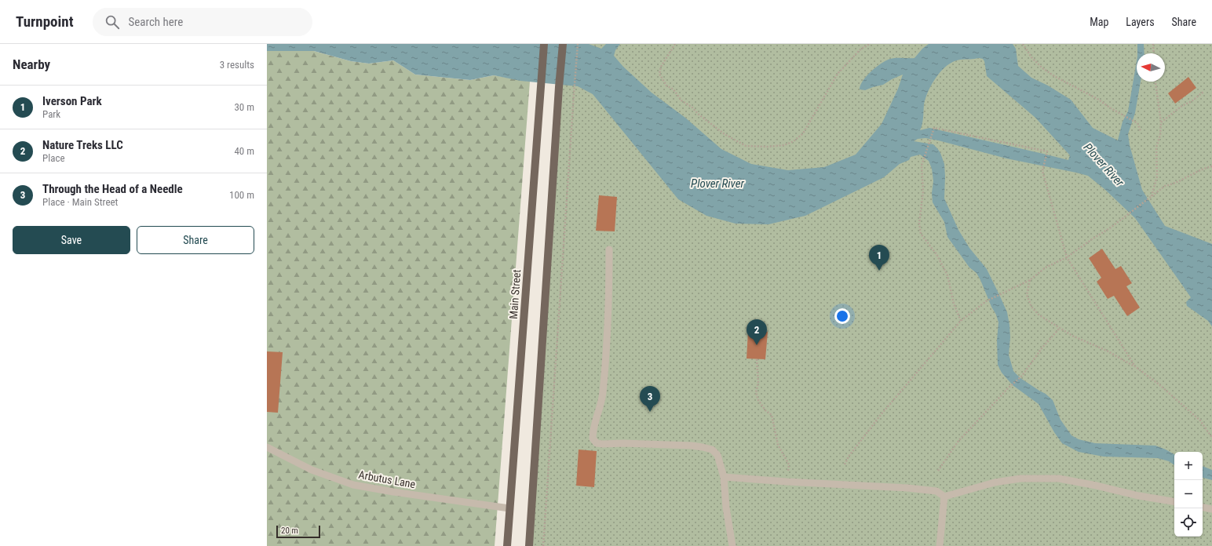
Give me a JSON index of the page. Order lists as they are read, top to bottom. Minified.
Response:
{"streets":{"main road":["Main Street"],"lane":["Arbutus Lane"]},"crossings":[["Main Street","Arbutus Lane"]],"water":["Plover River"],"scale_bar":"20 m","north":"left","page":{"header":"Turnpoint","search":"Search here","nav":["Map","Layers","Share"],"heading":["Nearby","3 results"],"list":[{"mark":"1","name":"Iverson Park","note":"Park","value":"30 m"},{"mark":"2","name":"Nature Treks LLC","note":"Place","value":"40 m"},{"mark":"3","name":"Through the Head of a Needle","note":"Place · Main Street","value":"100 m"}],"buttons":["Save","Share"],"pins":["1","2","3"],"map_buttons":["+","−"],"scale":"20 m"}}
